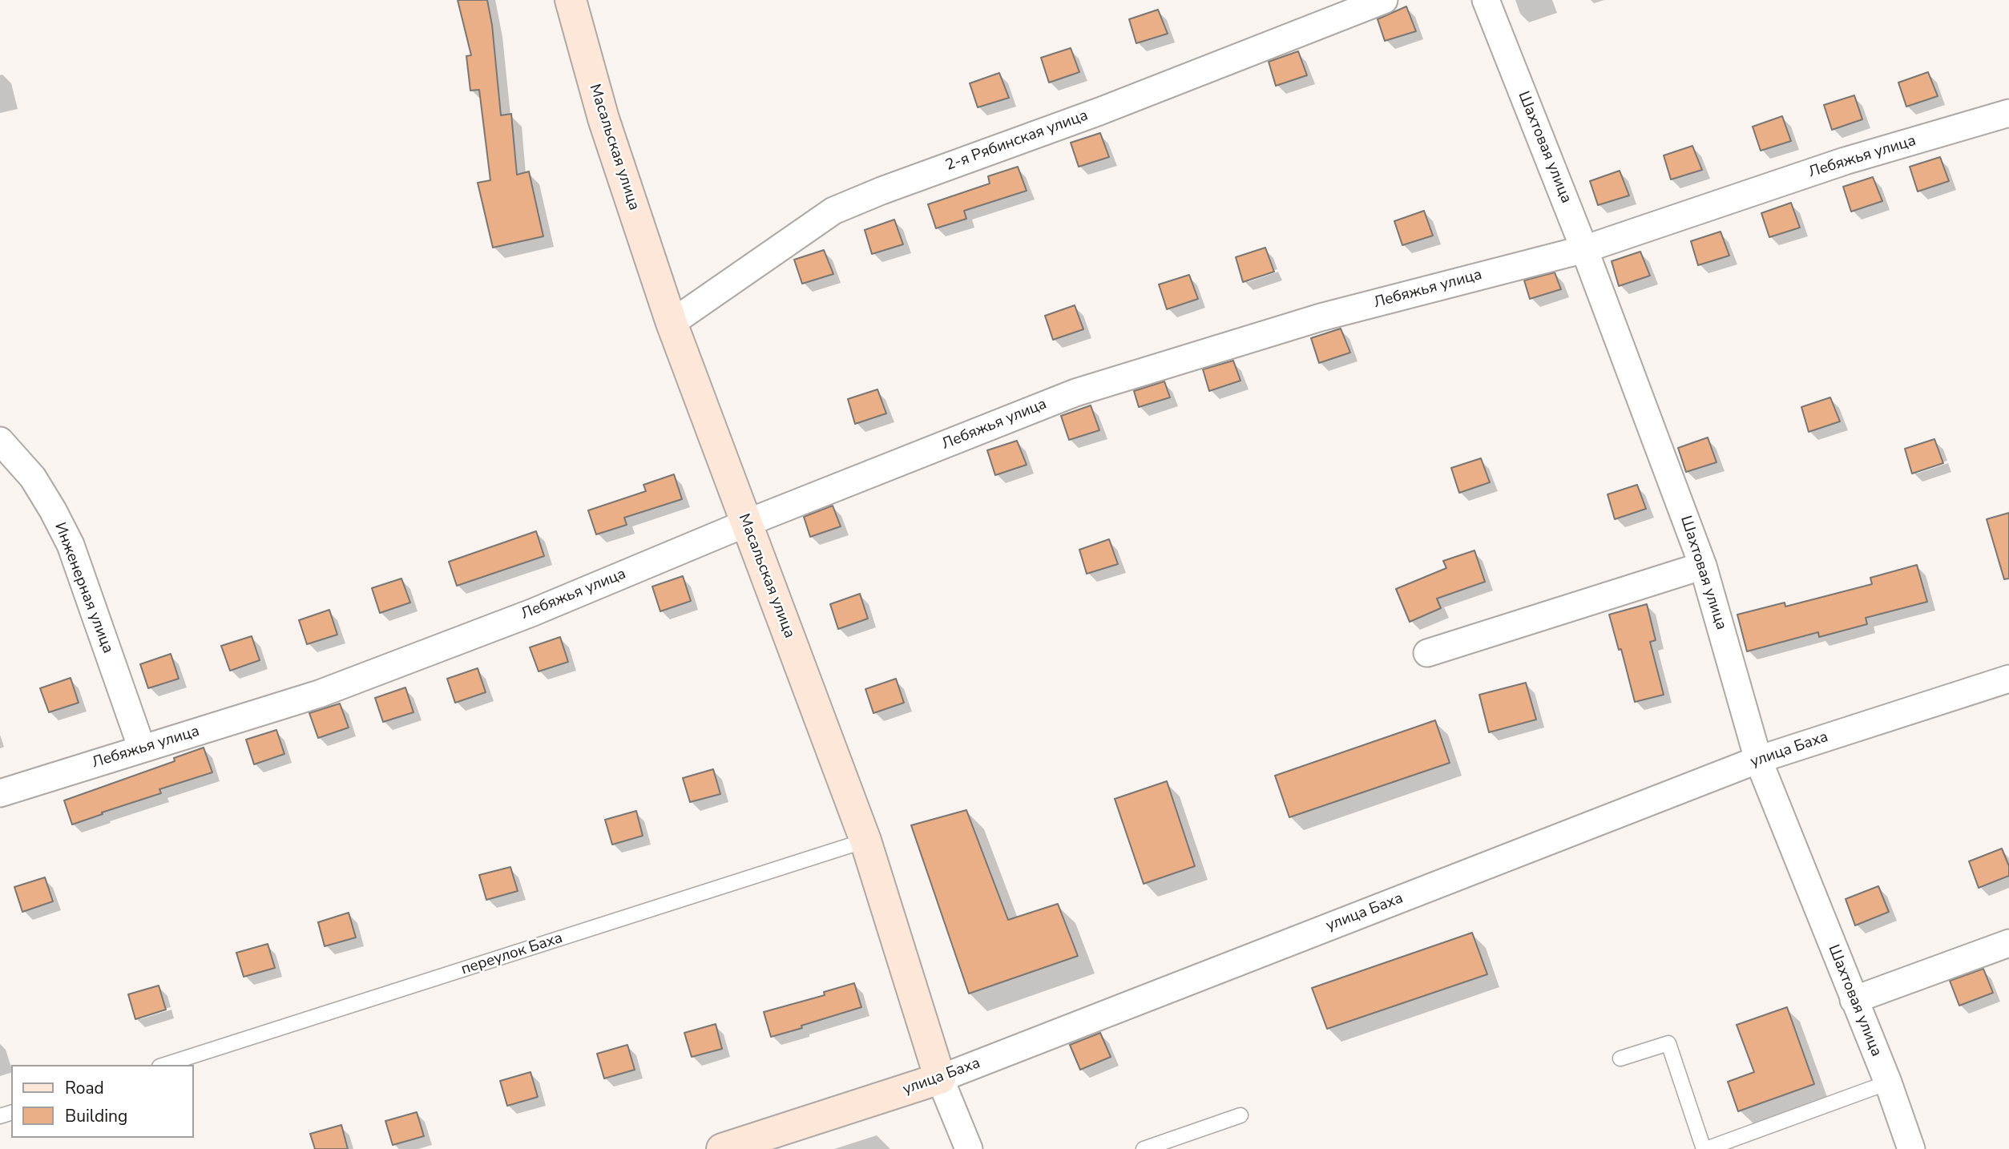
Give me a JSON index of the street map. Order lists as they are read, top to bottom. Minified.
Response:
{"streets":{"street":["2-я Рябинская улица","Масальская улица","Шахтовая улица","Лебяжья улица","Инженерная улица","улица Баха"],"lane":["переулок Баха"]},"crossings":[["2-я Рябинская улица","Масальская улица"],["Масальская улица","Лебяжья улица"],["Масальская улица","улица Баха"],["Масальская улица","переулок Баха"],["Шахтовая улица","Лебяжья улица"],["Шахтовая улица","улица Баха"],["Лебяжья улица","Инженерная улица"]],"legend":["Road","Building"]}
